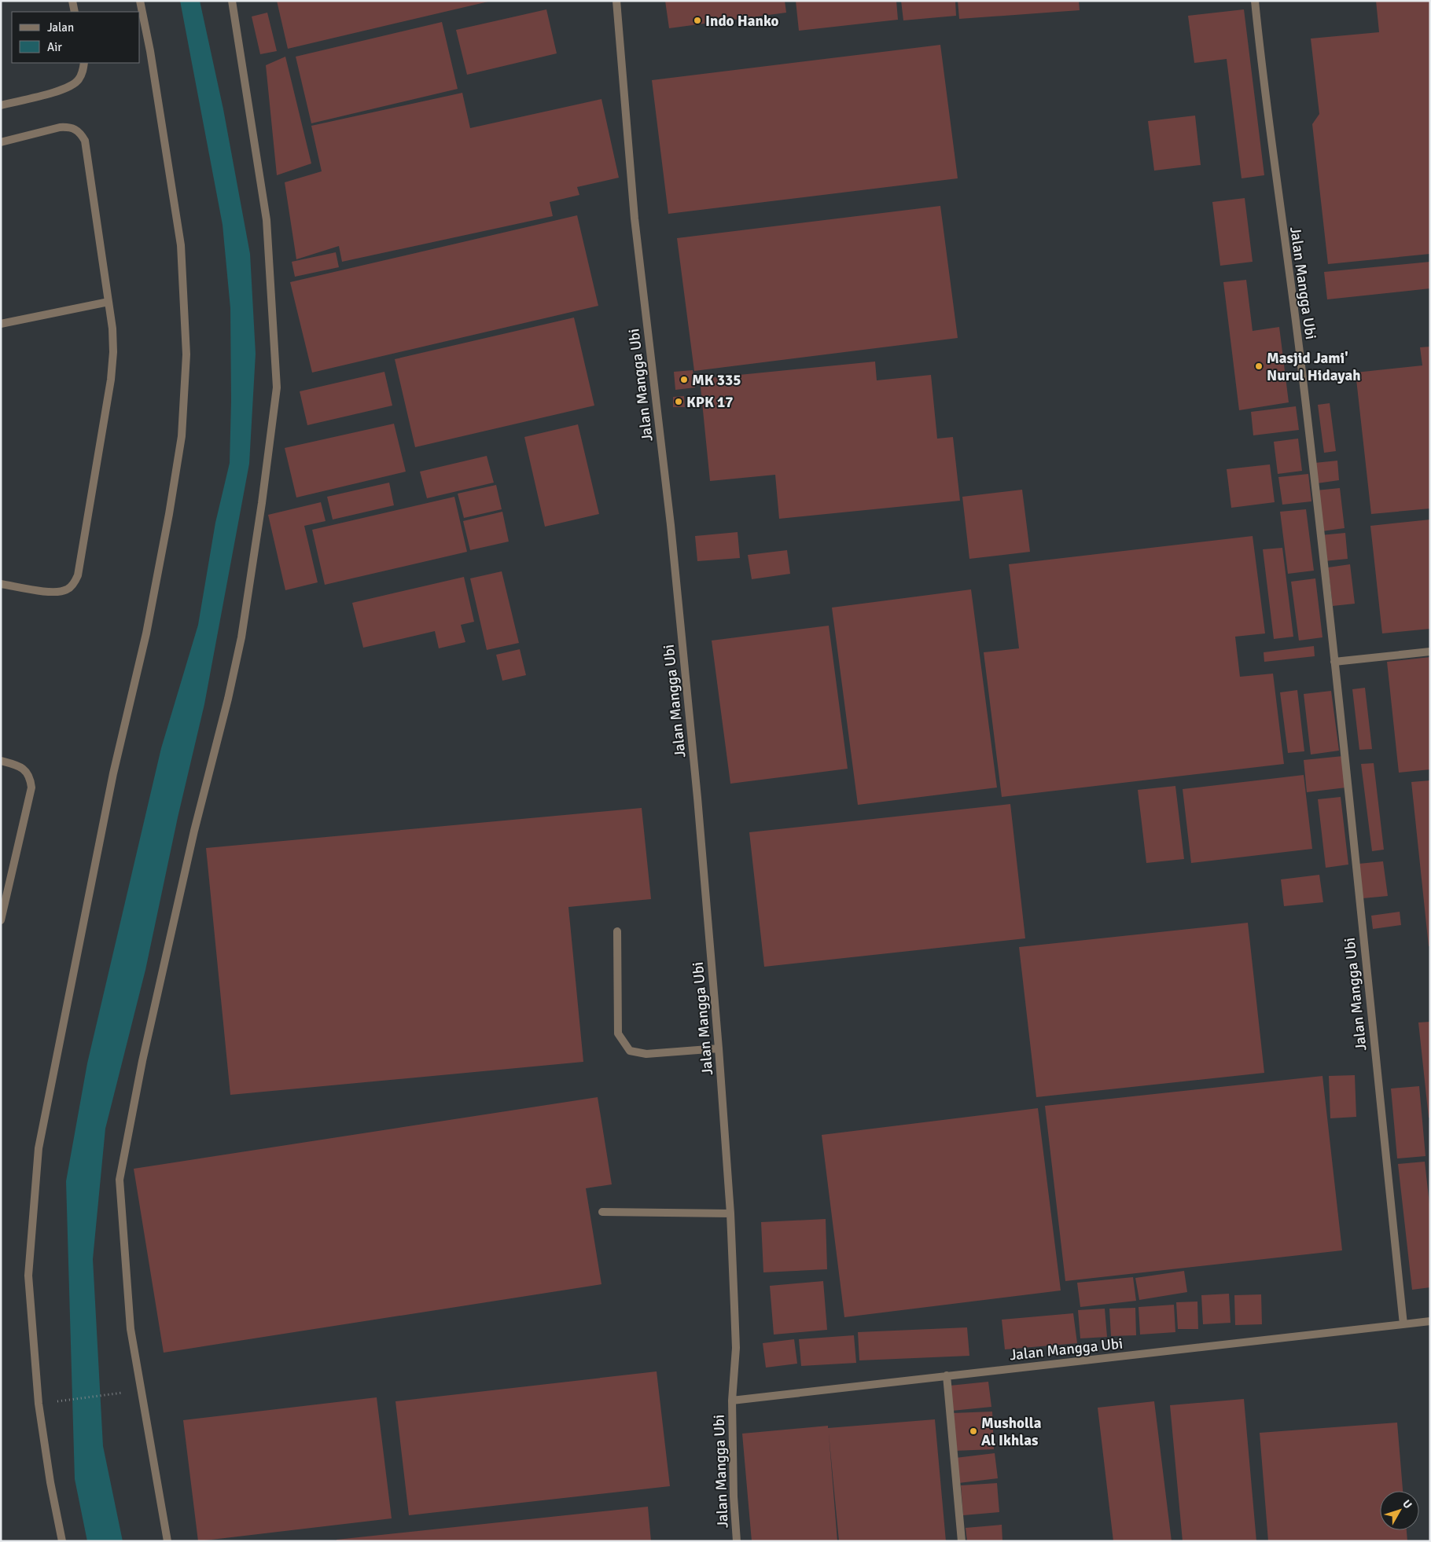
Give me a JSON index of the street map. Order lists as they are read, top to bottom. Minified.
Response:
{"streets":{"street":["Jalan Mangga Ubi"]},"places":["Indo Hanko","Masjid Jami' Nurul Hidayah","MK 335","KPK 17","Musholla Al Ikhlas"],"legend":["Jalan","Air"],"north":"top right"}
